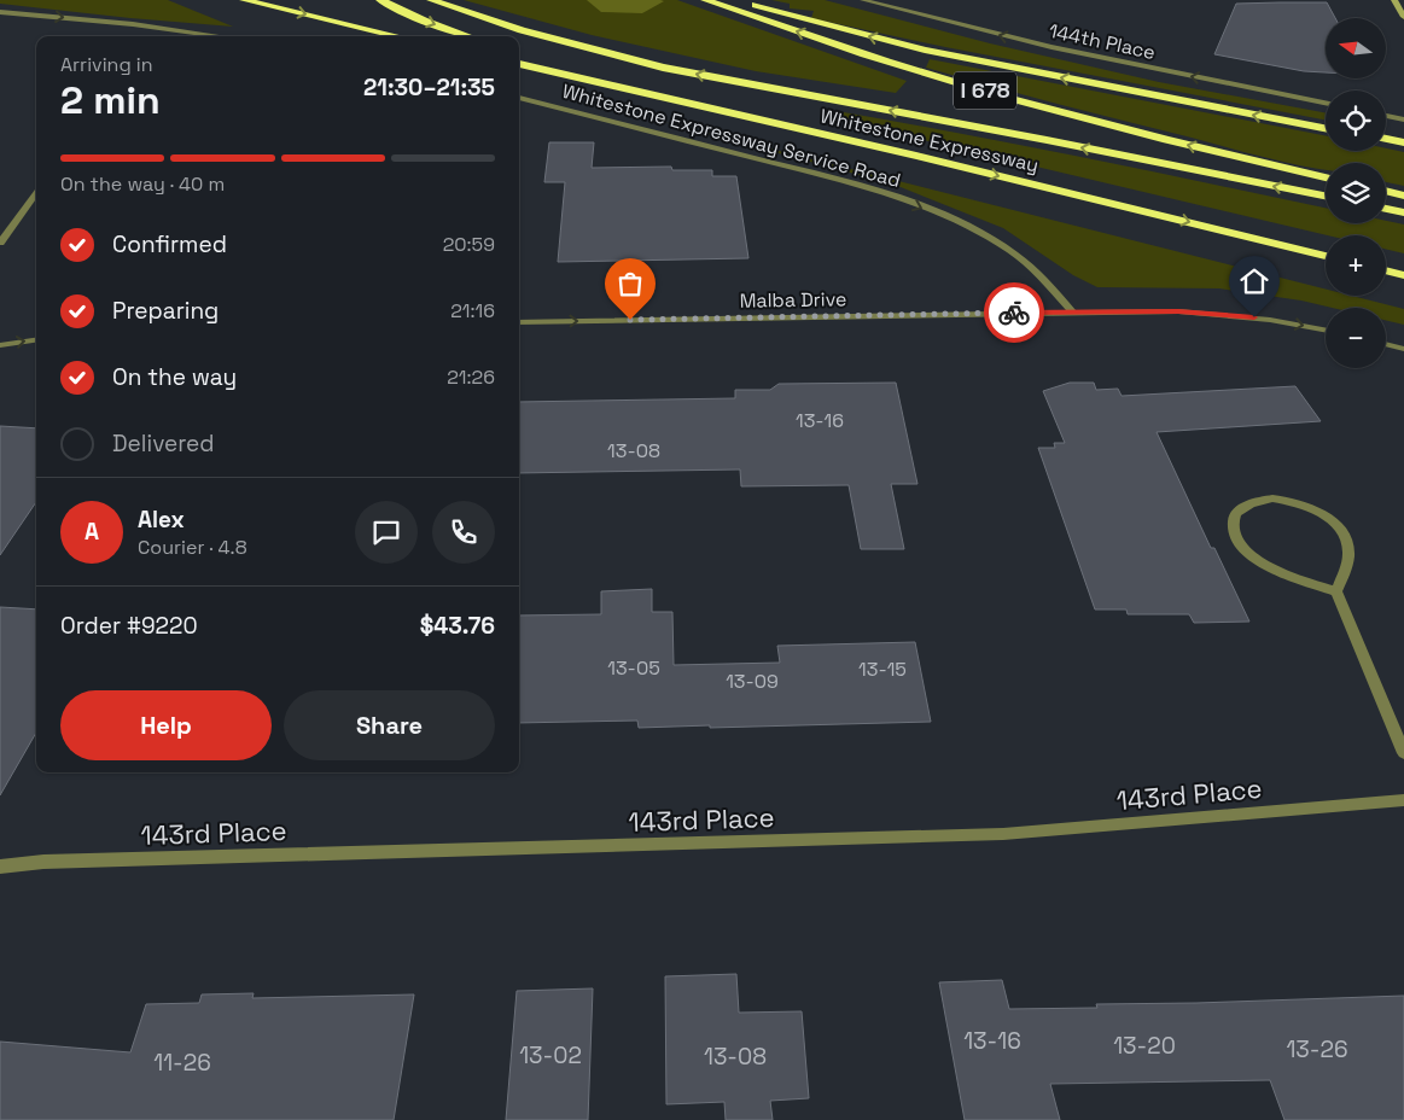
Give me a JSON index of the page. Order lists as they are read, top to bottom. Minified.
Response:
{"streets":{"highway":["I 678","Whitestone Expressway"],"street":["144th Place","Whitestone Expressway Service Road","Malba Drive","143rd Place"]},"crossings":[["Whitestone Expressway Service Road","Malba Drive"]],"one_way":["144th Place","Whitestone Expressway Service Road","Malba Drive"],"house_numbers":["13-16","13-08","13-05","13-15","13-09","13-16","13-20","13-26","13-02","13-08","11-26"],"north":"left","page":{"map_buttons":["+","−"],"heading":["2 min","Arriving in","21:30–21:35"],"panel":["Alex","Courier · 4.8","Order #9220","$43.76"],"bar":"On the way · 40 m","list":[["Confirmed","20:59"],["Preparing","21:16"],["On the way","21:26"],"Delivered"],"round":"A","buttons":["Help","Share"]}}
